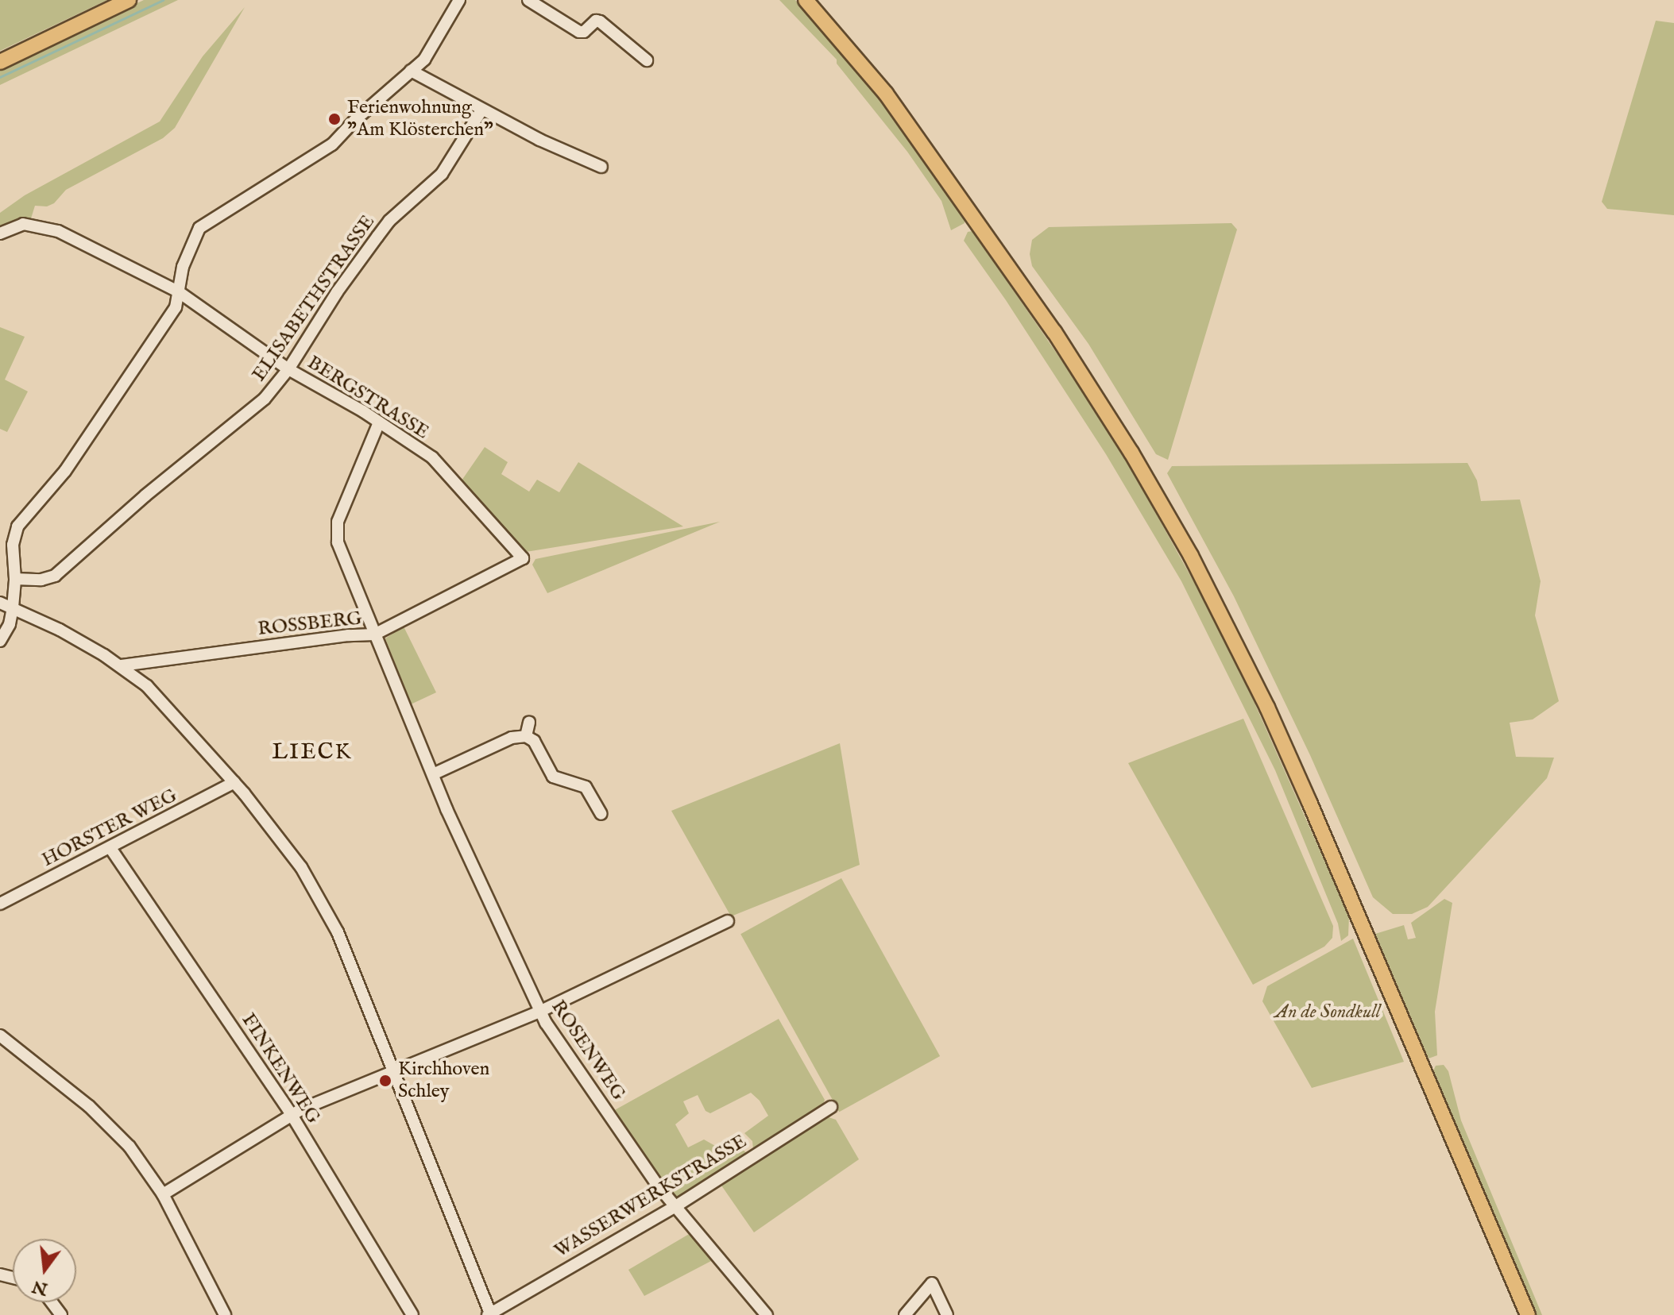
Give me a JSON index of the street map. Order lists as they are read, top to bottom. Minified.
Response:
{"streets":{"street":["ELISABETHSTRASSE","BERGSTRASSE","ROSSBERG","HORSTER WEG","ROSENWEG","FINKENWEG","WASSERWERKSTRASSE"]},"crossings":[["ELISABETHSTRASSE","BERGSTRASSE"],["BERGSTRASSE","ROSSBERG"],["BERGSTRASSE","ROSENWEG"],["ROSSBERG","ROSENWEG"],["HORSTER WEG","FINKENWEG"],["ROSENWEG","WASSERWERKSTRASSE"]],"districts":["LIECK"],"parks":["An de Sondkull"],"places":["Ferienwohnung \"Am Klösterchen\"","Kirchhoven Schley"],"north":"bottom"}
